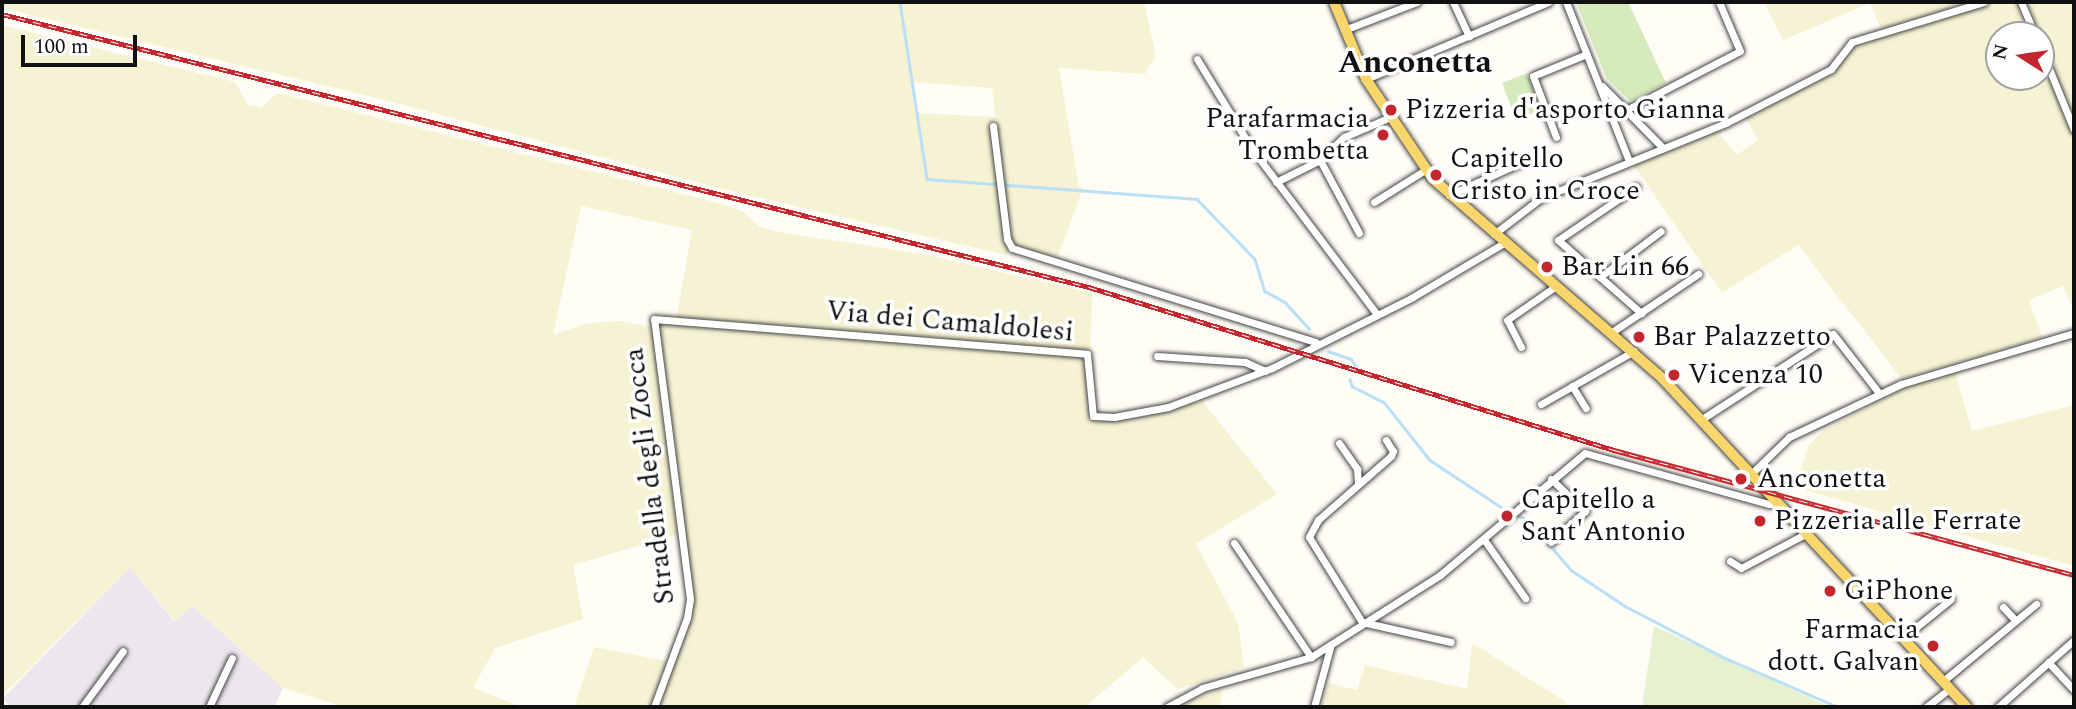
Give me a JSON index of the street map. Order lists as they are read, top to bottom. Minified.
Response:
{"streets":{"street":["Via dei Camaldolesi","Stradella degli Zocca"]},"crossings":[["Via dei Camaldolesi","Stradella degli Zocca"]],"districts":["Anconetta"],"places":["Pizzeria d'asporto Gianna","Parafarmacia Trombetta","Capitello Cristo in Croce","Bar Lin 66","Bar Palazzetto","Vicenza 10","Anconetta","Capitello a Sant'Antonio","Pizzeria alle Ferrate","GiPhone","Farmacia dott. Galvan"],"scale_bar":"100 m","north":"left"}
